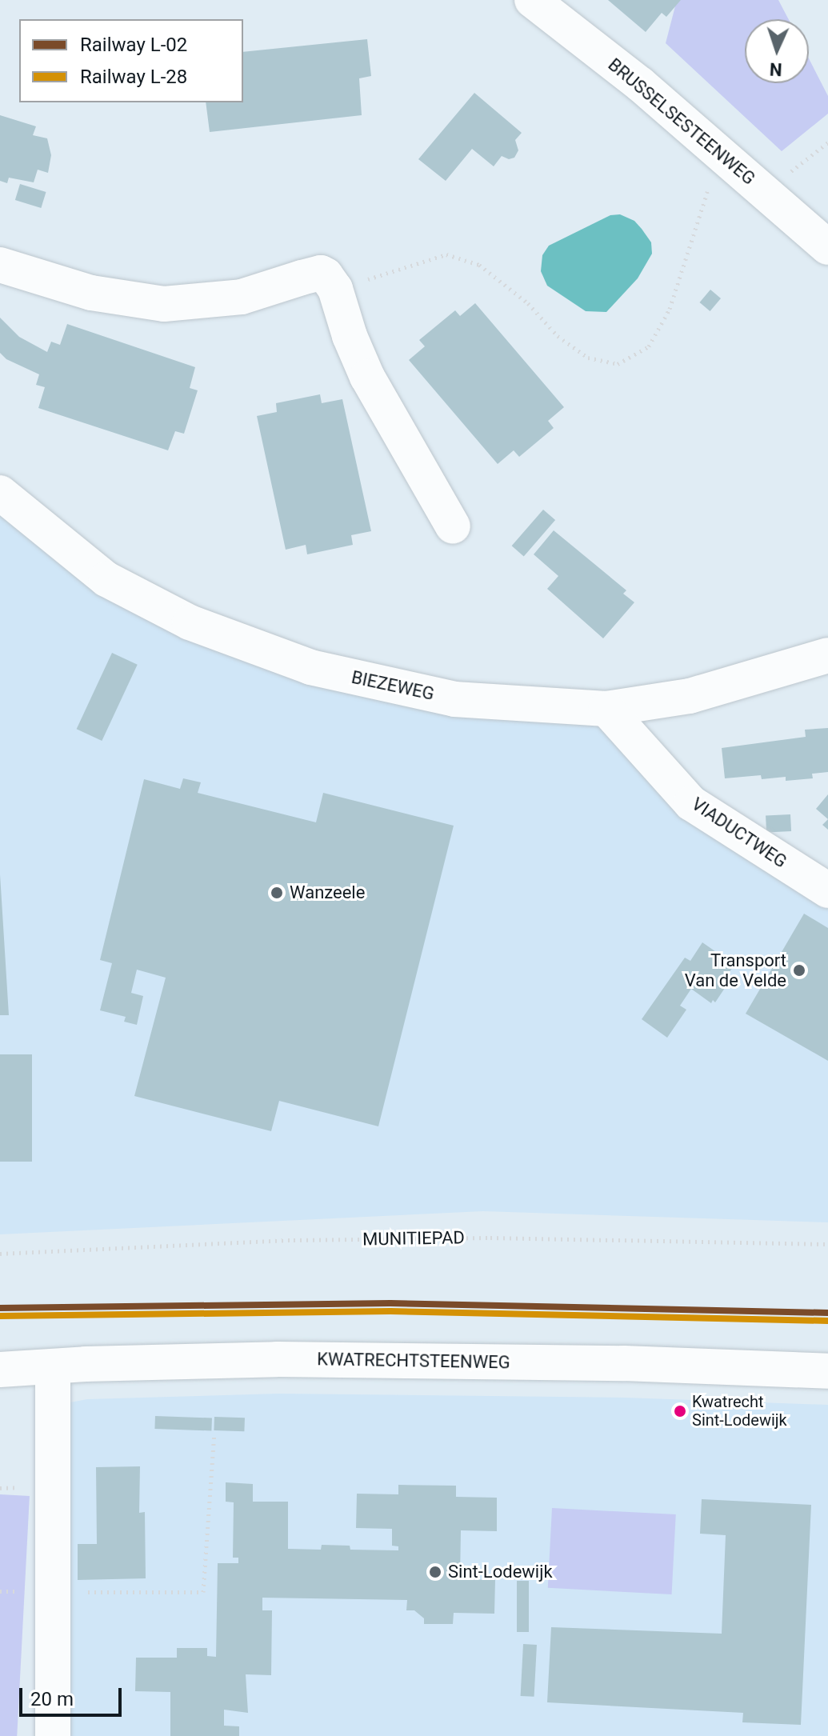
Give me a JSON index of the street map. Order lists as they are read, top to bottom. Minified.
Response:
{"streets":{"street":["BRUSSELSESTEENWEG","BIEZEWEG","VIADUCTWEG","KWATRECHTSTEENWEG"],"path":["MUNITIEPAD"]},"crossings":[["BIEZEWEG","VIADUCTWEG"]],"places":["Wanzeele","Transport Van de Velde","Kwatrecht Sint-Lodewijk","Sint-Lodewijk"],"lines":["rail line L-02","rail line L-28"],"legend":["Railway L-02","Railway L-28"],"scale_bar":"20 m","north":"bottom"}
